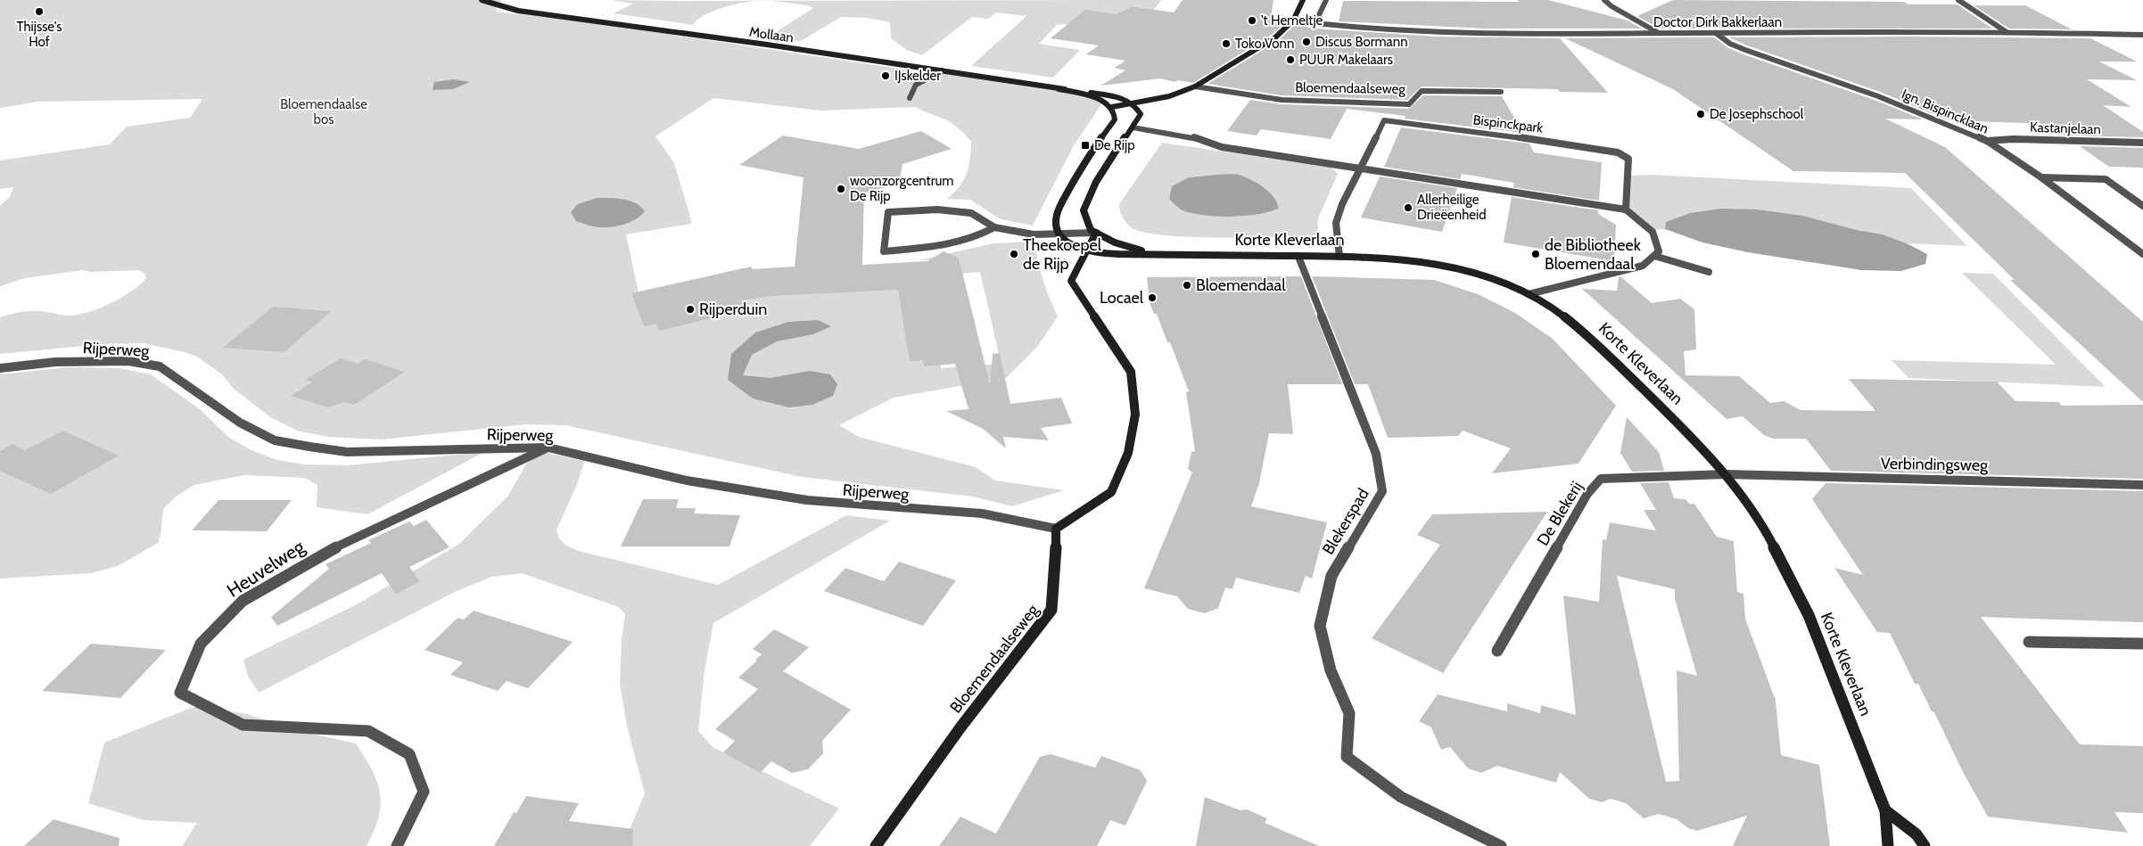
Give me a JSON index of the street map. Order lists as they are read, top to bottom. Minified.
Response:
{"streets":{"street":["Doctor Dirk Bakkerlaan","Mollaan","Bloemendaalseweg","Ign. Bispincklaan","Bispinckpark","Kastanjelaan","Korte Kleverlaan","Rijperweg","Verbindingsweg","De Blekerij","Blekerspad","Heuvelweg"]},"crossings":[["Doctor Dirk Bakkerlaan","Bloemendaalseweg"],["Doctor Dirk Bakkerlaan","Ign. Bispincklaan"],["Mollaan","Bloemendaalseweg"],["Bloemendaalseweg","Rijperweg"],["Ign. Bispincklaan","Kastanjelaan"],["Bispinckpark","Korte Kleverlaan"],["Korte Kleverlaan","Verbindingsweg"],["Korte Kleverlaan","De Blekerij"],["Korte Kleverlaan","Blekerspad"],["Rijperweg","Heuvelweg"],["Verbindingsweg","De Blekerij"]],"parks":["Bloemendaalse bos"],"places":{"other":["Thijsse's Hof","'t Hemeltje","Discus Bormann","Toko Vonn","PUUR Makelaars","IJskelder","De Josephschool","woonzorgcentrum De Rijp","Allerheilige Drieëenheid","Theekoepel de Rijp","de Bibliotheek Bloemendaal","Bloemendaal","Locael","Rijperduin"],"transit":["De Rijp"]}}
